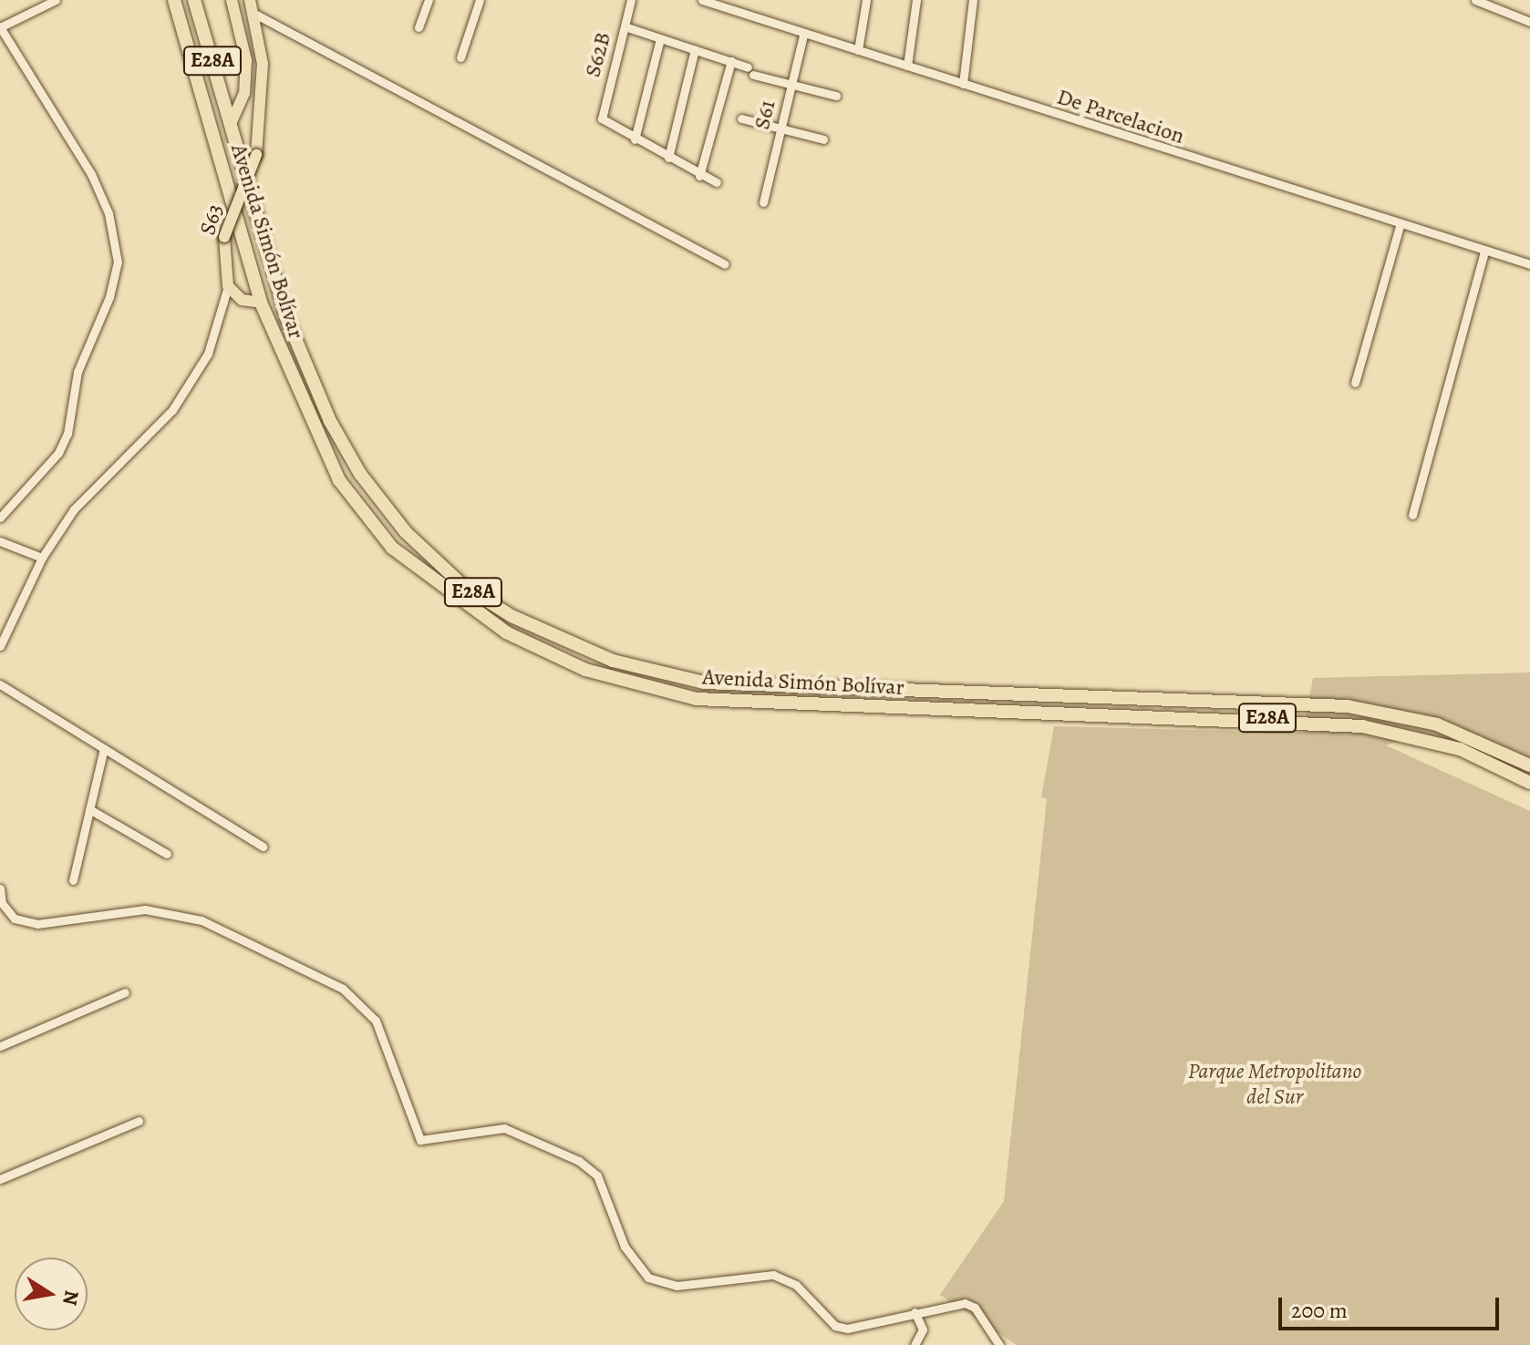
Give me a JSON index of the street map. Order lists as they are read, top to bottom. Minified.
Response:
{"streets":{"highway":["E28A","Avenida Simón Bolívar"],"main road":["S63"],"street":["S62B","S61","De Parcelacion"]},"crossings":[["S61","De Parcelacion"]],"parks":["Parque Metropolitano del Sur"],"scale_bar":"200 m","north":"right"}
